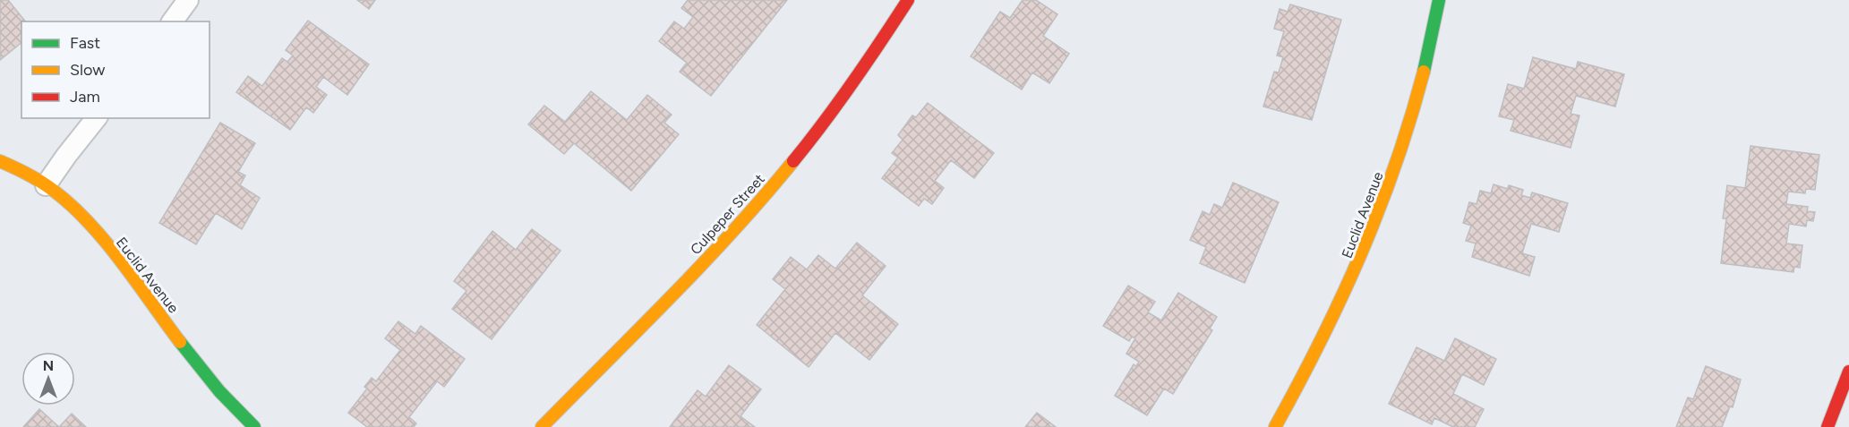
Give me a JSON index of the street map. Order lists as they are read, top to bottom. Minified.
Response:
{"streets":{"street":["Culpeper Street","Euclid Avenue"]},"legend":["Fast","Slow","Jam"],"north":"top"}
